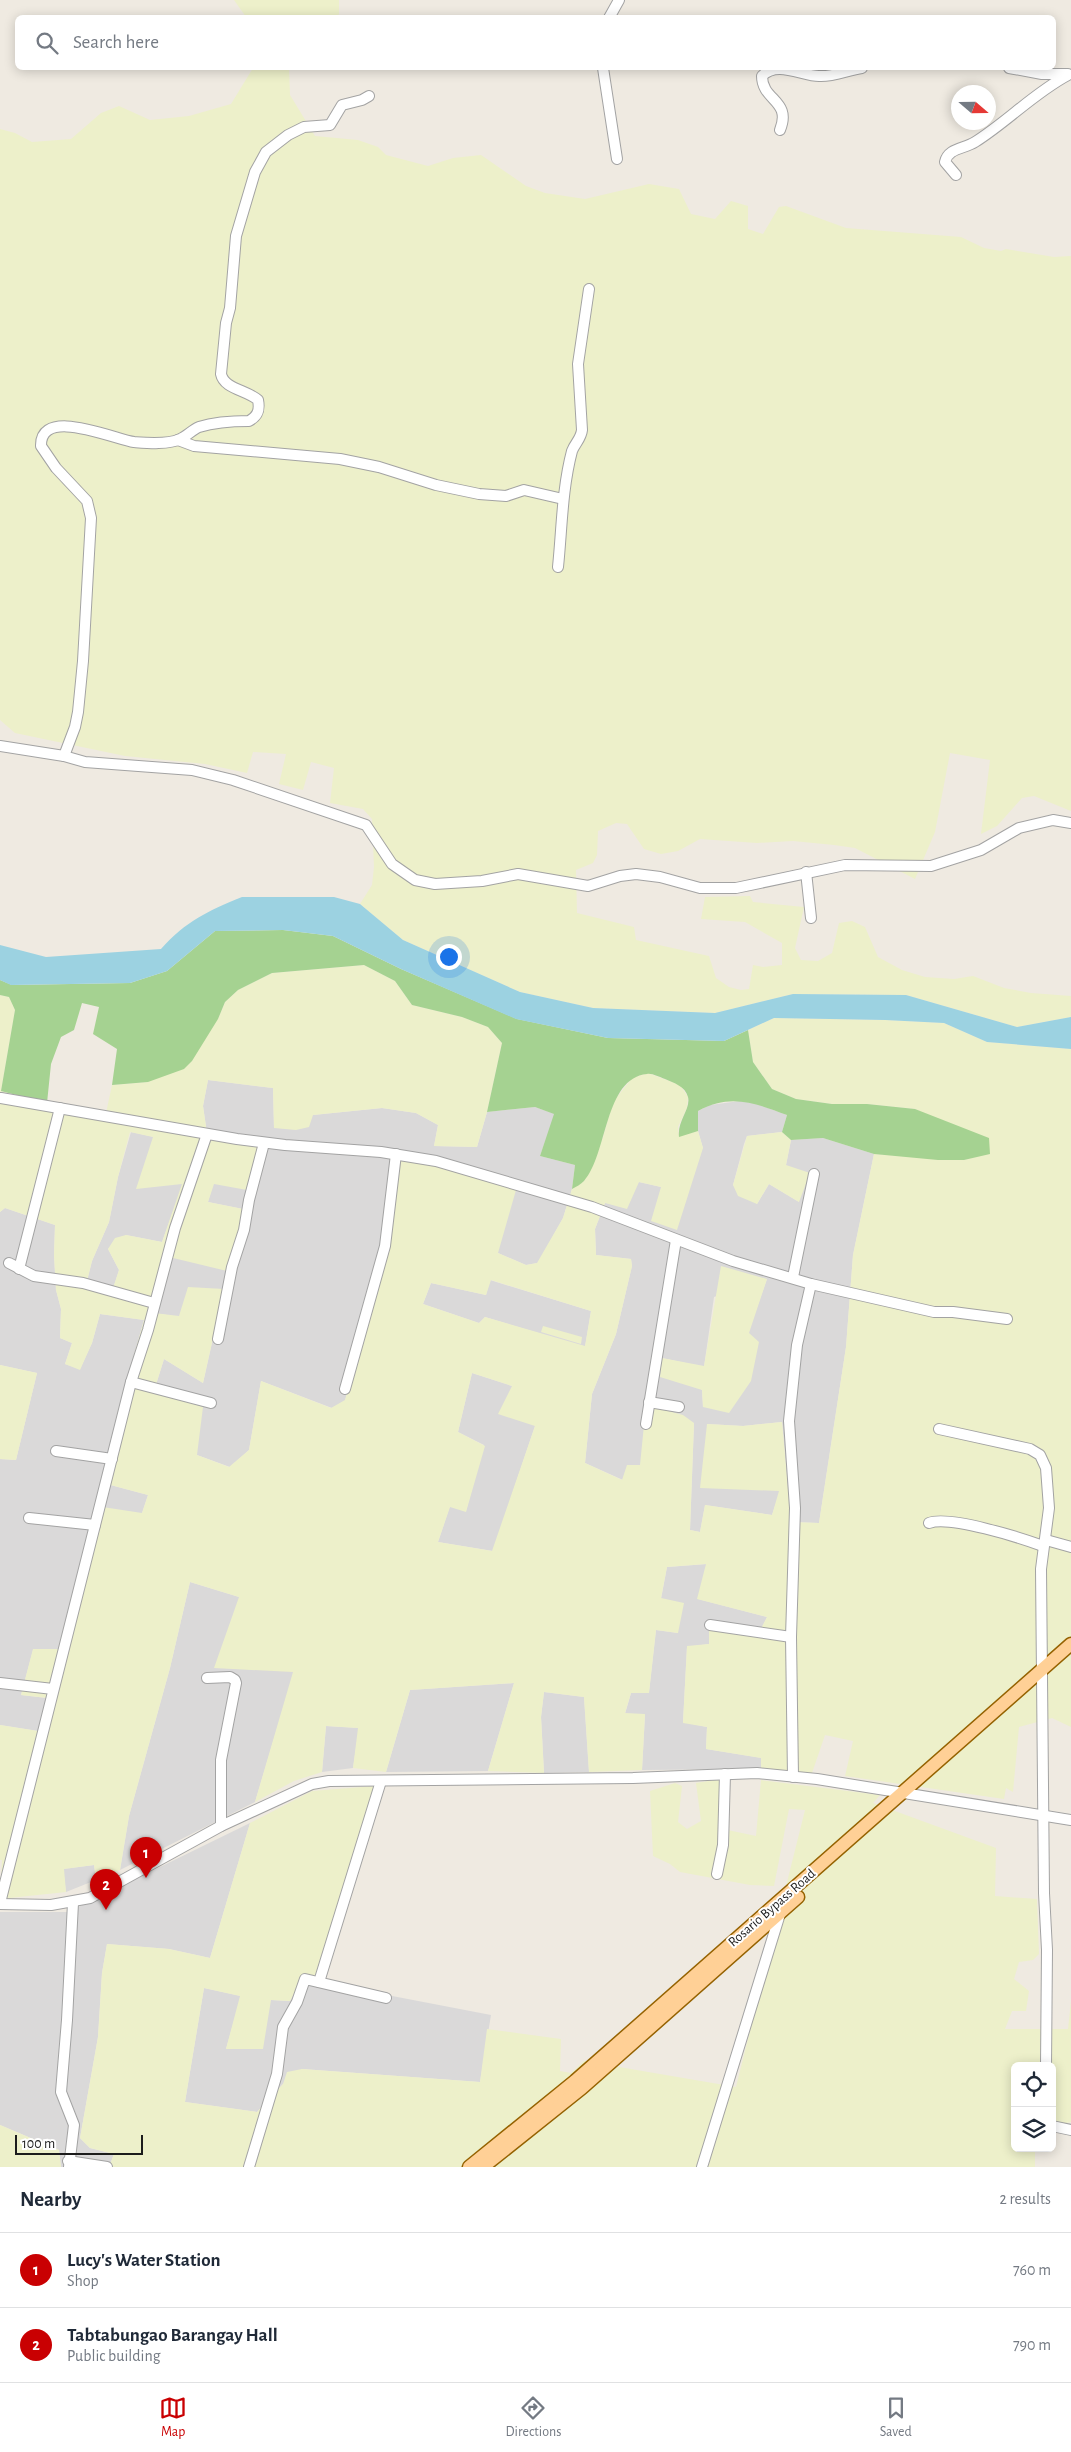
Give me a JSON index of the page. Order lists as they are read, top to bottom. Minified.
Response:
{"streets":{"main road":["Rosario Bypass Road"]},"scale_bar":"100 m","north":"right","page":{"search":"Search here","pins":["1","2"],"scale":"100 m","heading":["Nearby","2 results"],"list":[{"mark":"1","name":"Lucy's Water Station","note":"Shop","value":"760 m"},{"mark":"2","name":"Tabtabungao Barangay Hall","note":"Public building","value":"790 m"}],"nav":["Map","Directions","Saved"]}}
